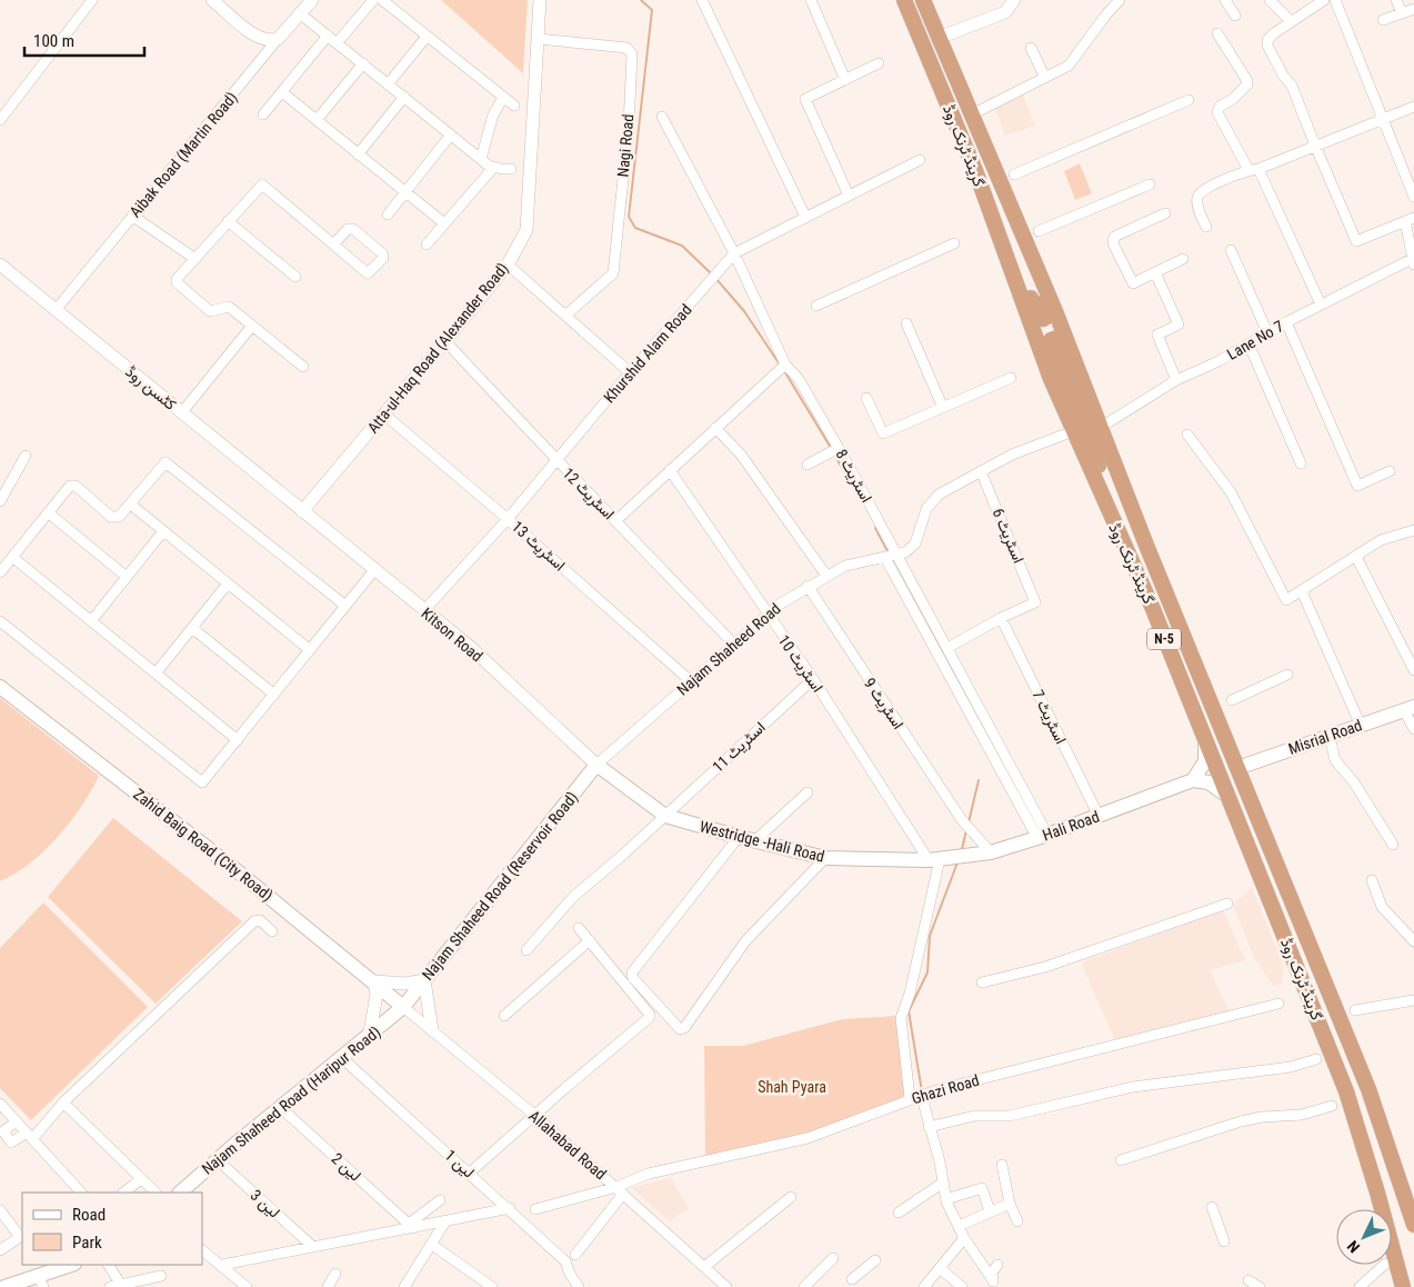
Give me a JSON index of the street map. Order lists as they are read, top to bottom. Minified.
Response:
{"streets":{"highway":["گرینڈ ٹرنک روڈ","N-5"],"main road":["Misrial Road","Hali Road","Westridge -Hali Road","Zahid Baig Road (City Road)","Najam Shaheed Road (Reservoir Road)","Najam Shaheed Road (Haripur Road)"],"street":["Nagi Road","Aibak Road (Martin Road)","Lane No 7","Atta-ul-Haq Road (Alexander Road)","Khurshid Alam Road","کٹسن روڈ","اسٹریٹ 8","اسٹریٹ 12","اسٹریٹ 6","اسٹریٹ 13","Kitson Road","Najam Shaheed Road","اسٹریٹ 10","اسٹریٹ 9","اسٹریٹ 7","اسٹریٹ 11","Ghazi Road","Allahabad Road","لین 1","لین 2","لین 3"]},"crossings":[["Nagi Road","Atta-ul-Haq Road (Alexander Road)"],["گرینڈ ٹرنک روڈ","Lane No 7"],["گرینڈ ٹرنک روڈ","Misrial Road"],["Aibak Road (Martin Road)","کٹسن روڈ"],["Atta-ul-Haq Road (Alexander Road)","کٹسن روڈ"],["Atta-ul-Haq Road (Alexander Road)","اسٹریٹ 12"],["Atta-ul-Haq Road (Alexander Road)","اسٹریٹ 13"],["Atta-ul-Haq Road (Alexander Road)","Kitson Road"],["Khurshid Alam Road","اسٹریٹ 8"],["Khurshid Alam Road","اسٹریٹ 12"],["Khurshid Alam Road","اسٹریٹ 13"],["Khurshid Alam Road","Kitson Road"],["کٹسن روڈ","Kitson Road"],["اسٹریٹ 8","Najam Shaheed Road"],["اسٹریٹ 8","Hali Road"],["اسٹریٹ 12","Najam Shaheed Road"],["اسٹریٹ 6","اسٹریٹ 7"],["اسٹریٹ 13","Najam Shaheed Road"],["Kitson Road","Najam Shaheed Road"],["Kitson Road","Westridge -Hali Road"],["Kitson Road","Najam Shaheed Road (Reservoir Road)"],["Najam Shaheed Road","اسٹریٹ 10"],["Najam Shaheed Road","اسٹریٹ 9"],["Najam Shaheed Road","Westridge -Hali Road"],["Najam Shaheed Road","Najam Shaheed Road (Reservoir Road)"],["اسٹریٹ 10","اسٹریٹ 11"],["اسٹریٹ 10","Hali Road"],["اسٹریٹ 10","Westridge -Hali Road"],["اسٹریٹ 9","Hali Road"],["اسٹریٹ 7","Hali Road"],["اسٹریٹ 11","Westridge -Hali Road"],["Hali Road","Westridge -Hali Road"],["Westridge -Hali Road","Najam Shaheed Road (Reservoir Road)"],["Zahid Baig Road (City Road)","Najam Shaheed Road (Reservoir Road)"],["Zahid Baig Road (City Road)","Najam Shaheed Road (Haripur Road)"],["Zahid Baig Road (City Road)","Allahabad Road"],["Najam Shaheed Road (Reservoir Road)","Najam Shaheed Road (Haripur Road)"],["Najam Shaheed Road (Reservoir Road)","Allahabad Road"],["Ghazi Road","Allahabad Road"],["Najam Shaheed Road (Haripur Road)","Allahabad Road"],["Najam Shaheed Road (Haripur Road)","لین 1"],["Najam Shaheed Road (Haripur Road)","لین 2"],["Najam Shaheed Road (Haripur Road)","لین 3"]],"parks":["Shah Pyara"],"legend":["Road","Park"],"scale_bar":"100 m","north":"bottom left"}
